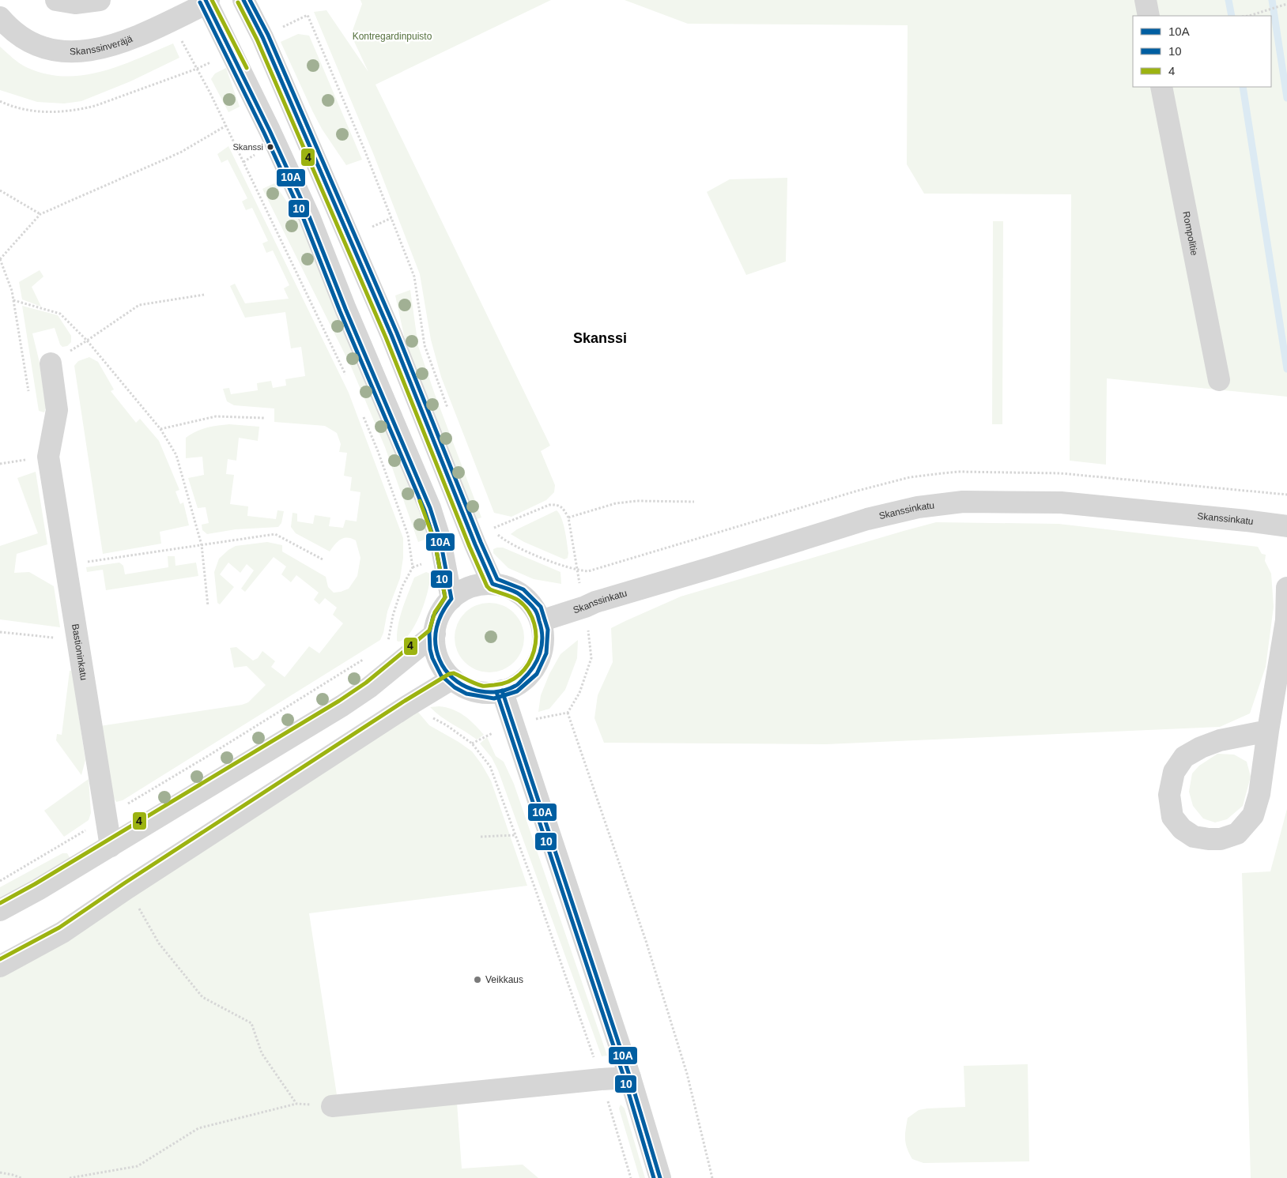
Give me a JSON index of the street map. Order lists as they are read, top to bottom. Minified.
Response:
{"streets":{"street":["Skanssinveräjä","Rompolitie","Skanssinkatu","Bastioninkatu"]},"districts":["Skanssi"],"parks":["Kontregardinpuisto"],"places":["Skanssi","Veikkaus"],"lines":["transit line 10A","transit line 10","transit line 4"],"legend":["10A","10","4"]}
